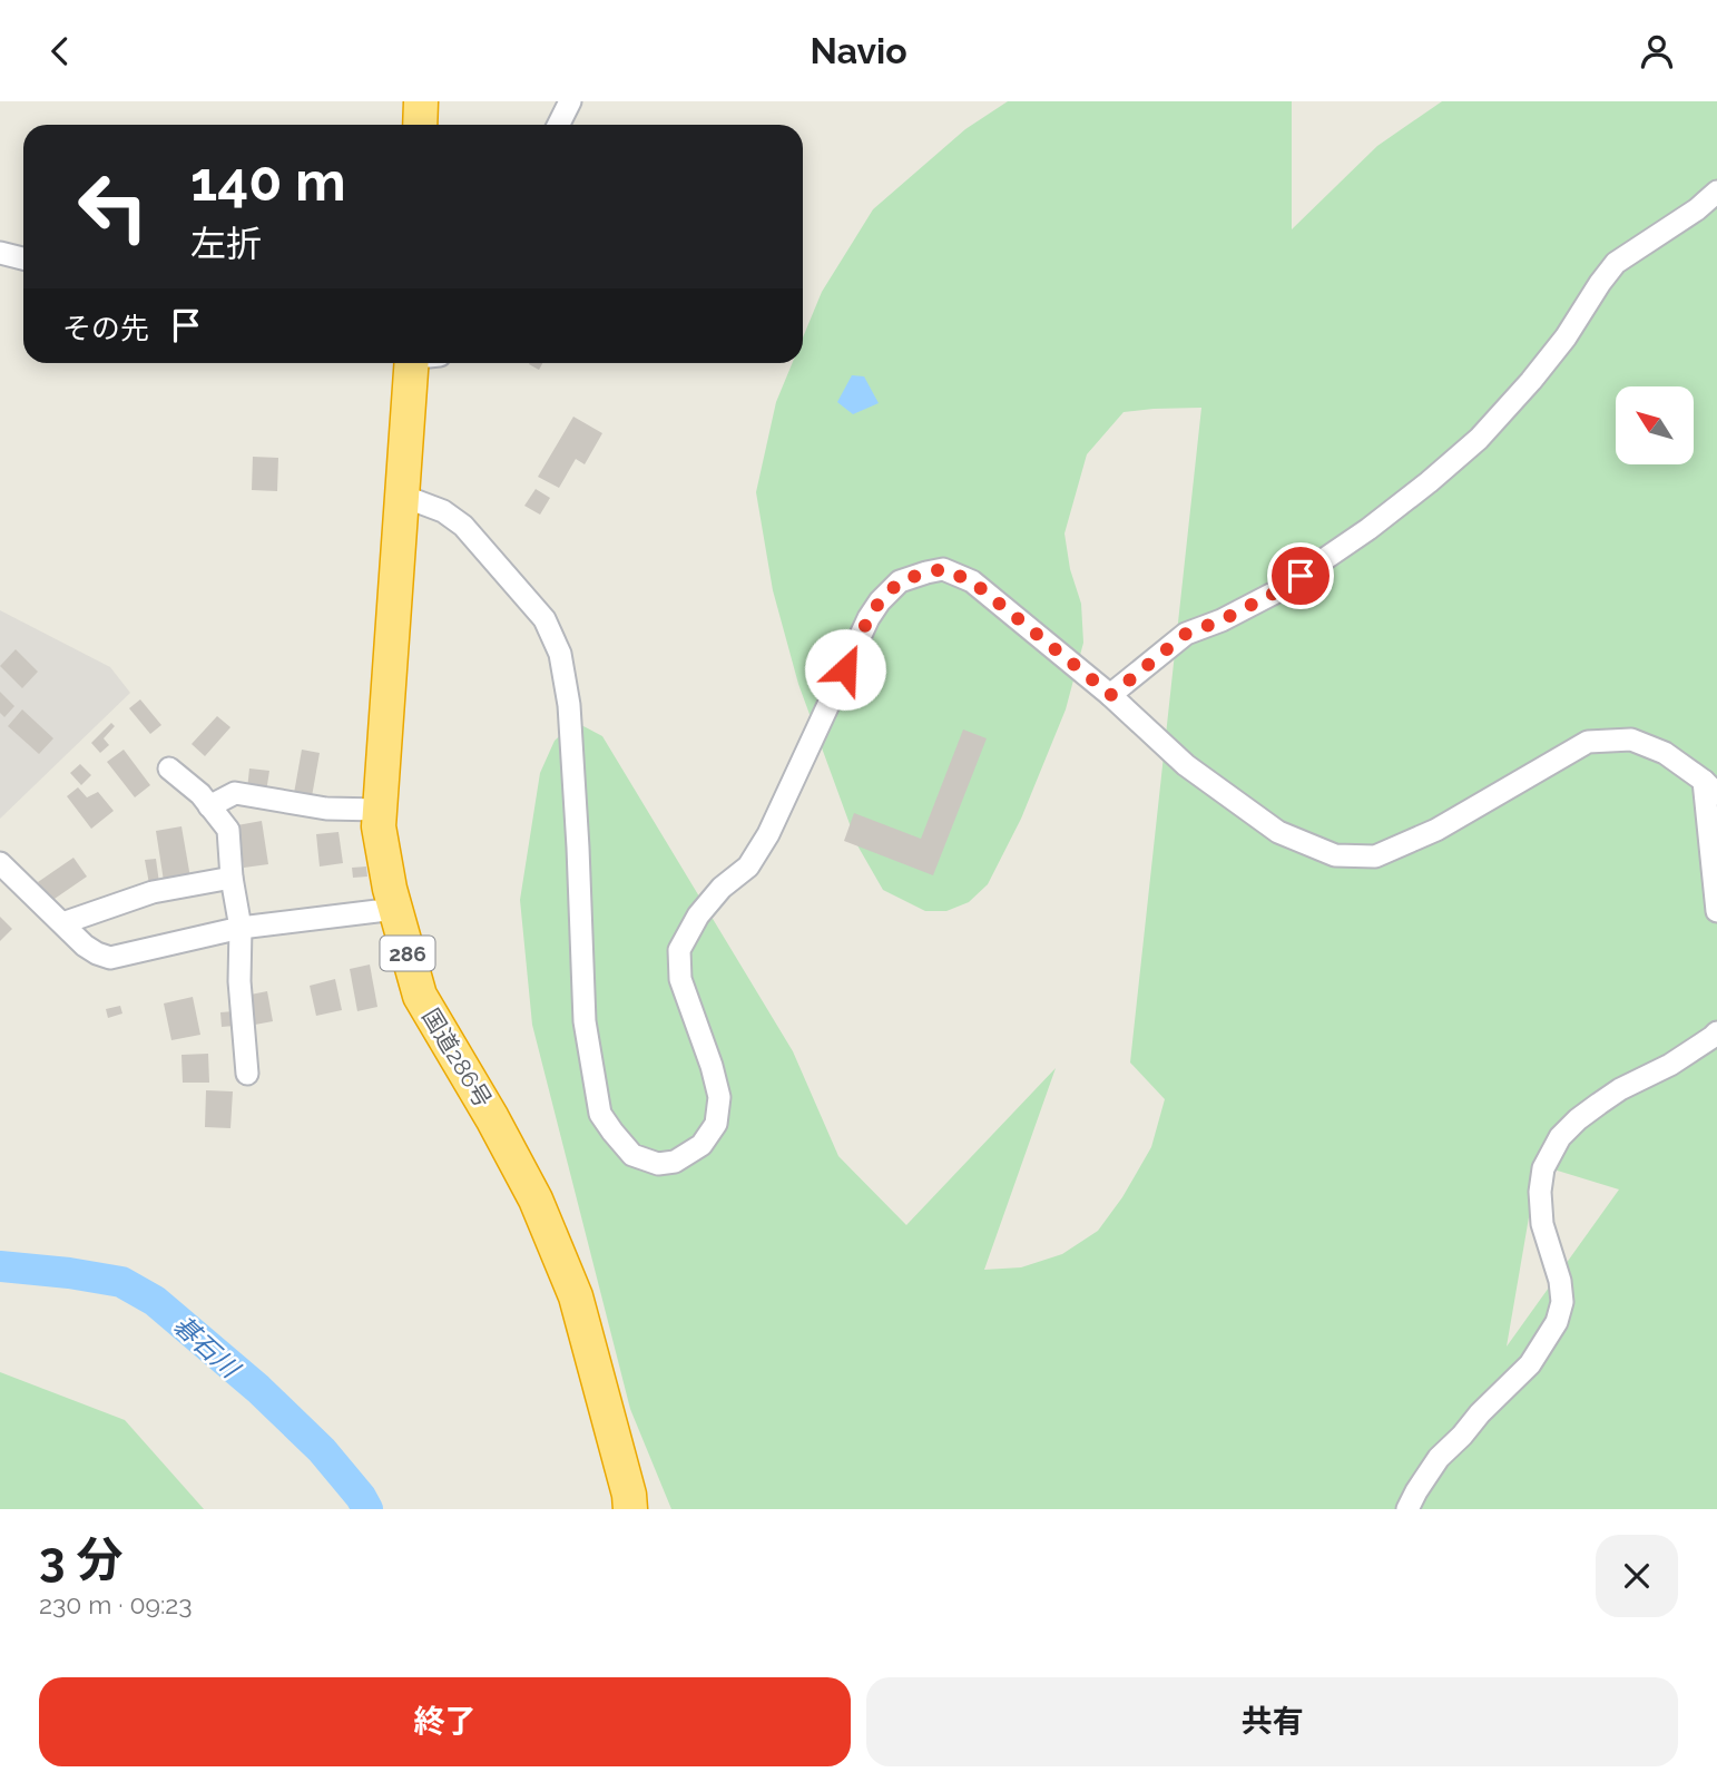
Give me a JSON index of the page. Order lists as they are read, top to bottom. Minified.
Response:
{"streets":{"highway":["286","国道286号"]},"water":["碁石川"],"north":"top left","page":{"header":"Navio","turn":["140 m","左折"],"then":"その先","heading":["3 分","230 m · 09:23"],"buttons":["終了","共有"]}}
